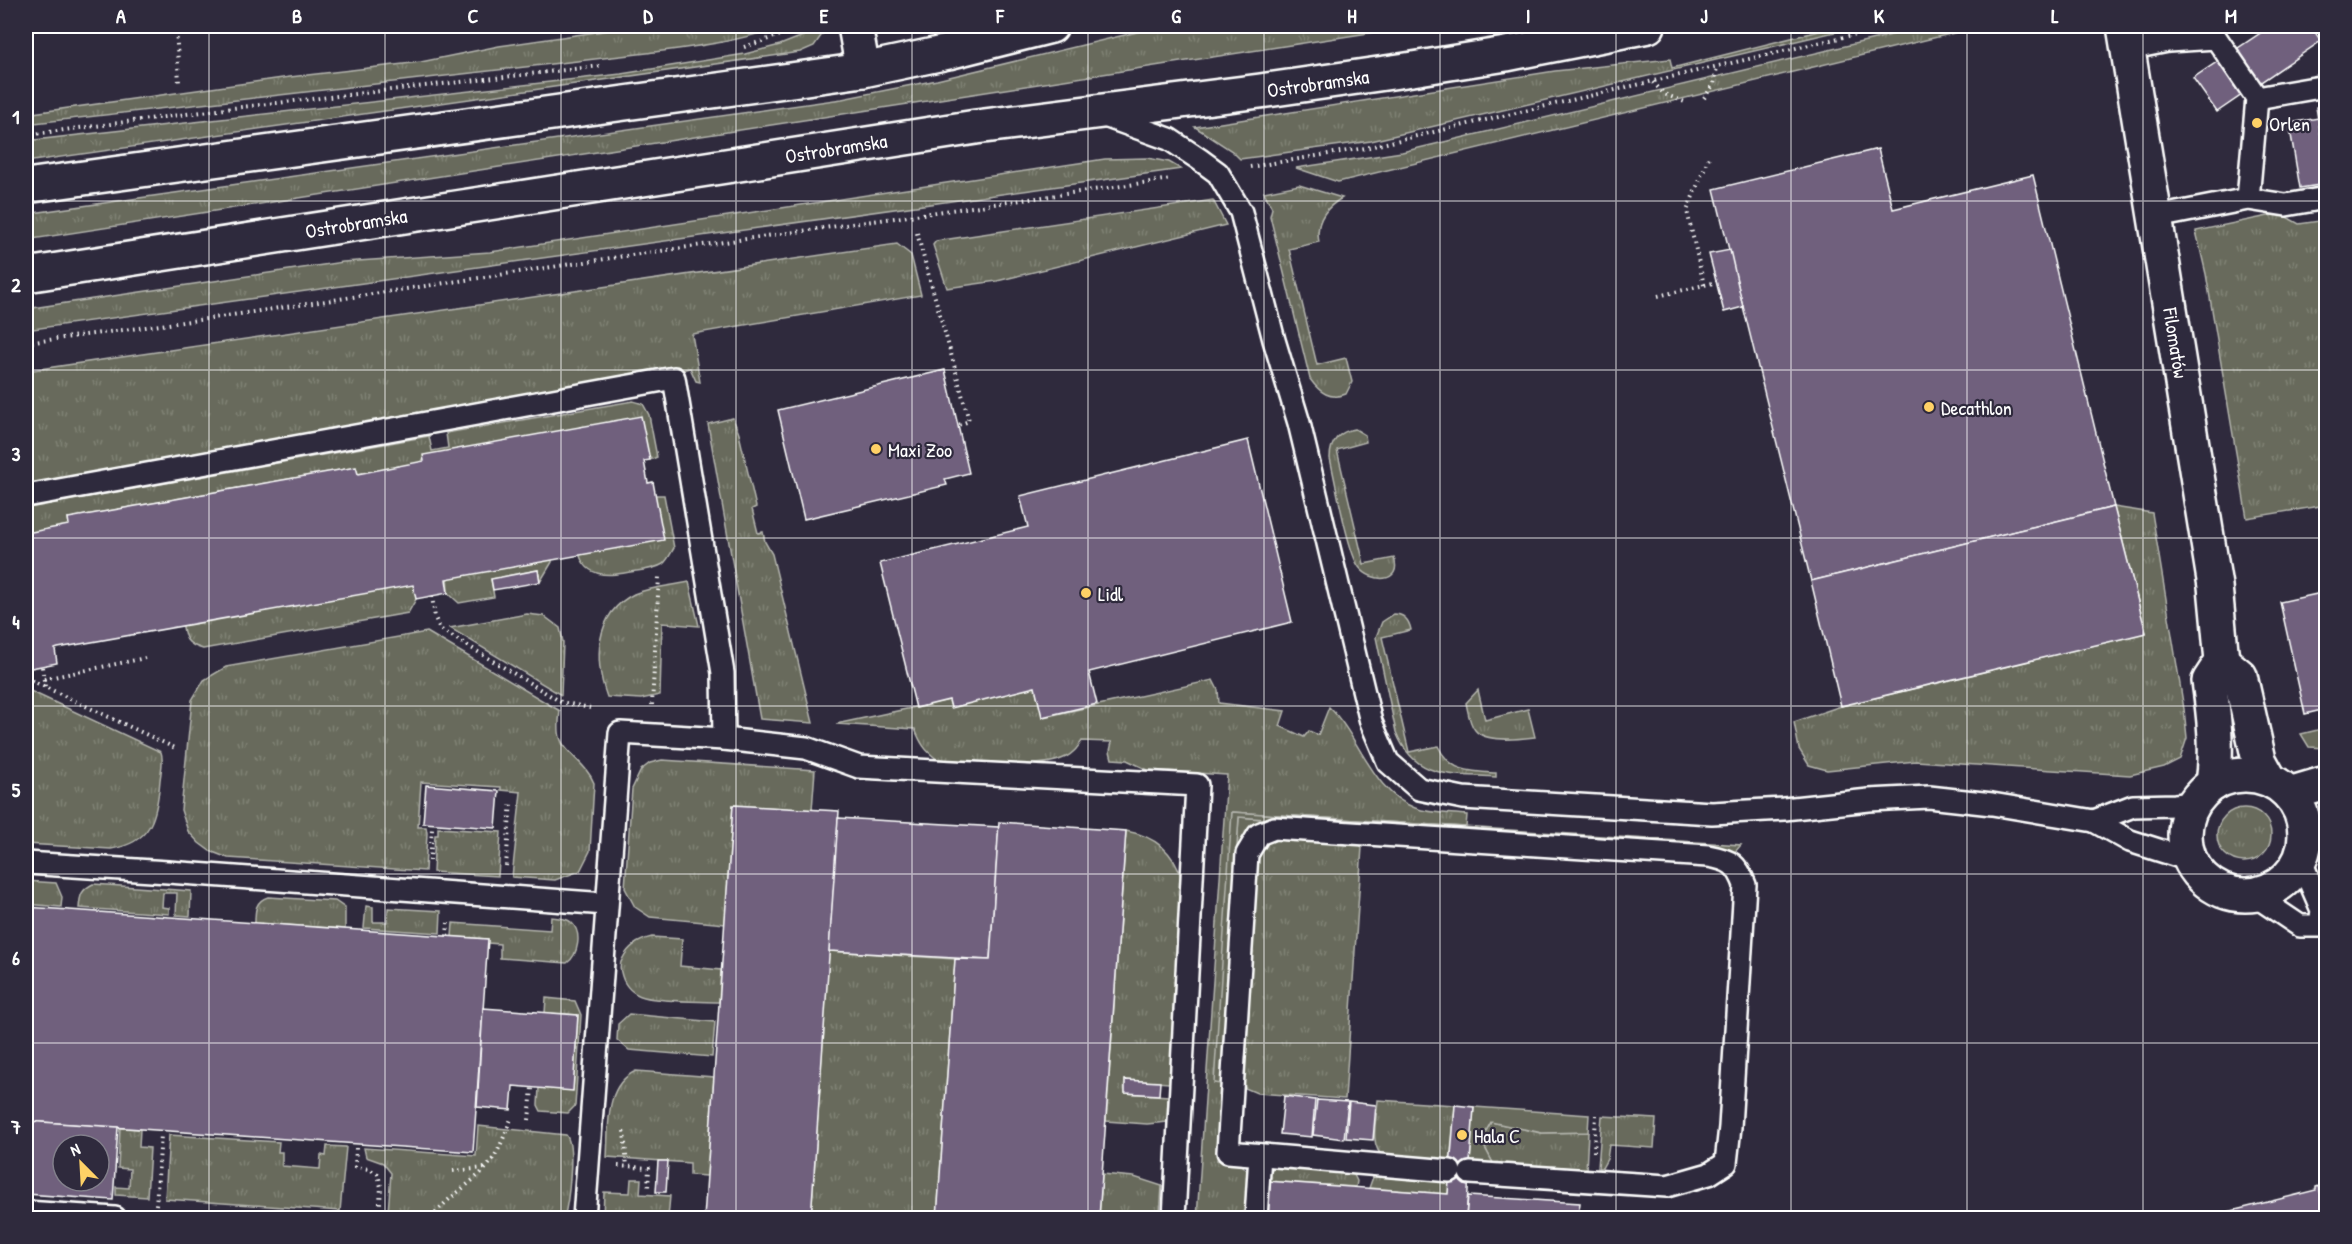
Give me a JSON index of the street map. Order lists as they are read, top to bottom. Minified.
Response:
{"streets":{"main road":["Ostrobramska","Filomatów"]},"places":["Orlen","Decathlon","Maxi Zoo","Lidl","Hala C"],"north":"top left","grid":{"columns":["A","B","C","D","E","F","G","H","I","J","K","L","M"],"rows":["1","2","3","4","5","6","7"]}}
